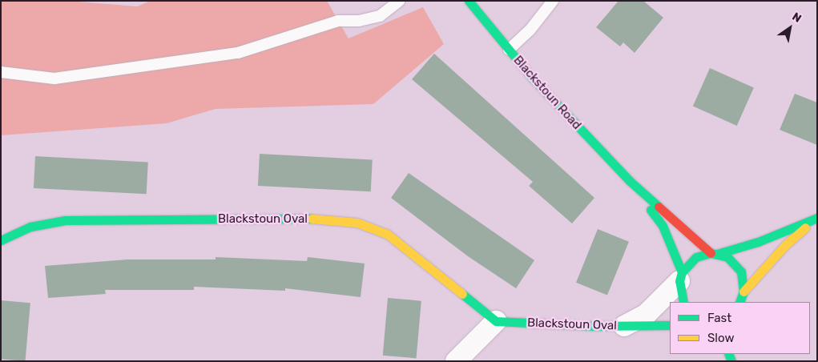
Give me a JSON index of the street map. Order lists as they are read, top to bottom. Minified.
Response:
{"streets":{"street":["Blackstoun Road","Blackstoun Oval"]},"crossings":[["Blackstoun Road","Blackstoun Oval"]],"legend":["Fast","Slow"],"north":"top right"}
